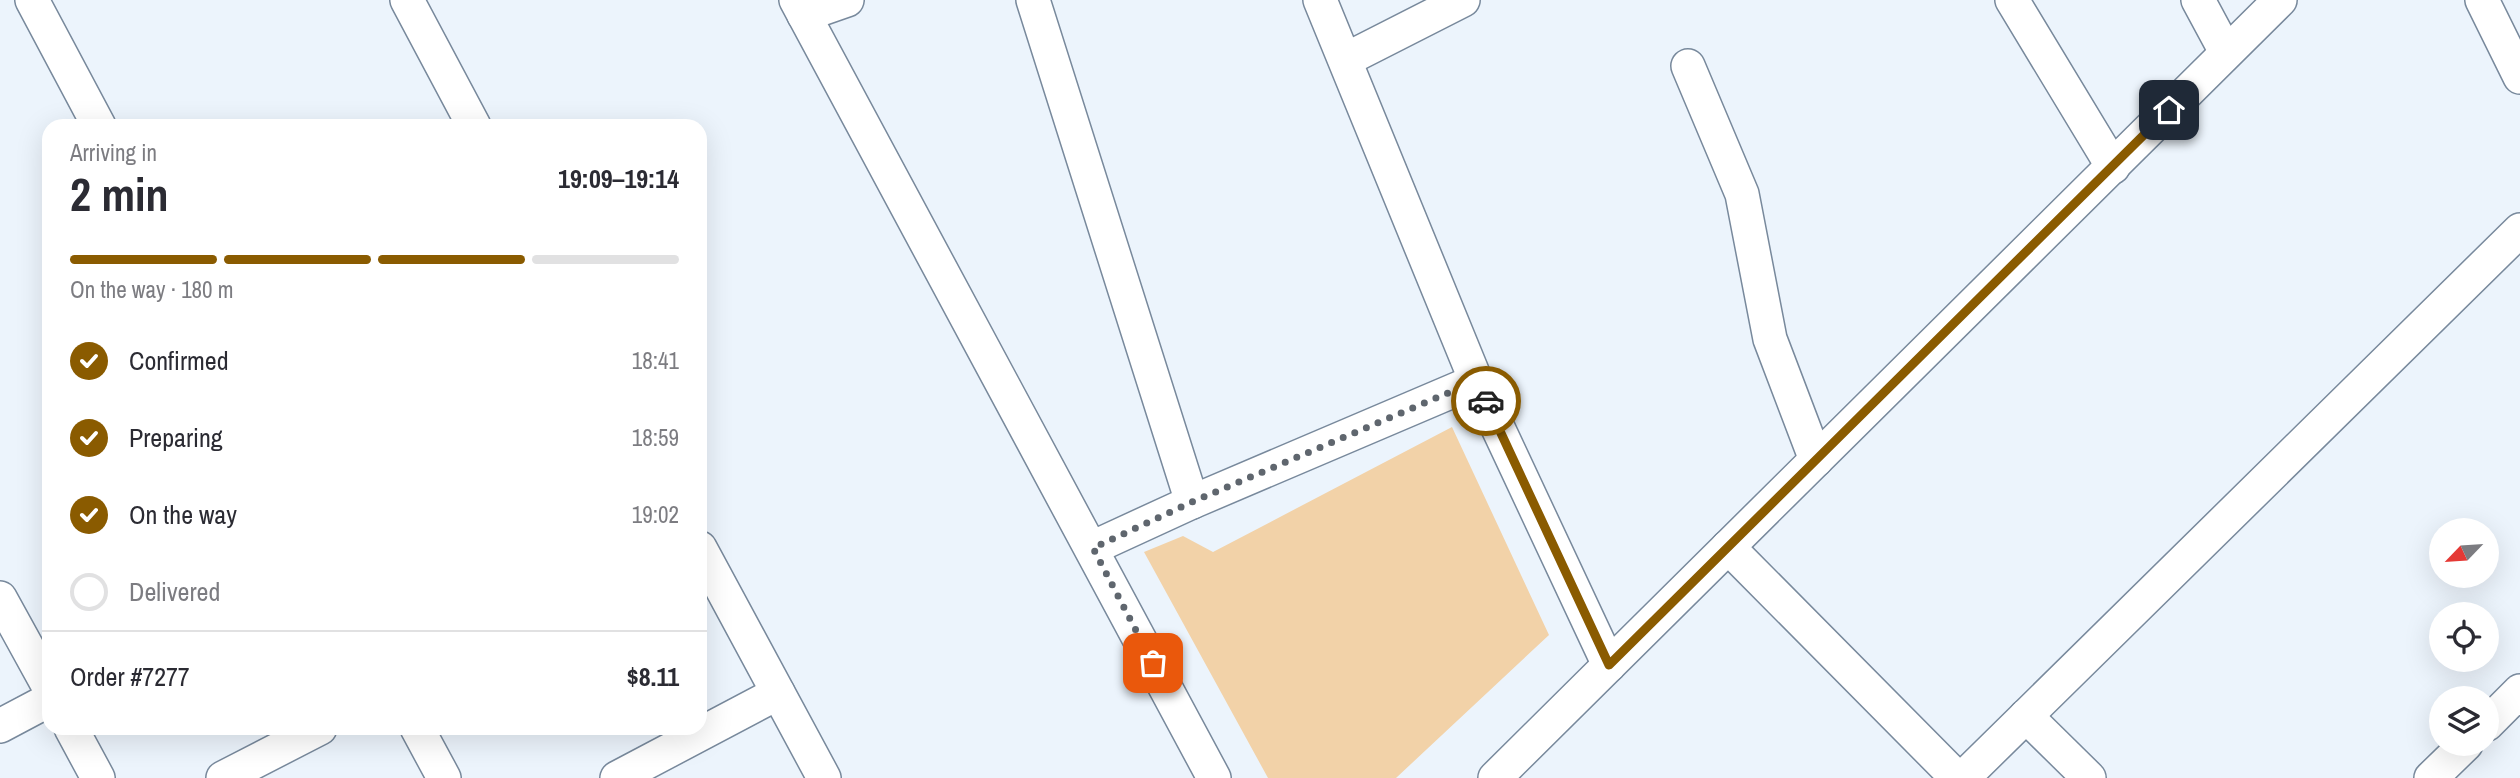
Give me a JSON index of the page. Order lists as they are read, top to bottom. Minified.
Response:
{"north":"bottom left","page":{"heading":["2 min","Arriving in","19:09–19:14"],"panel":["Order #7277","$8.11"],"bar":"On the way · 180 m","list":[["Confirmed","18:41"],["Preparing","18:59"],["On the way","19:02"],"Delivered"]}}
